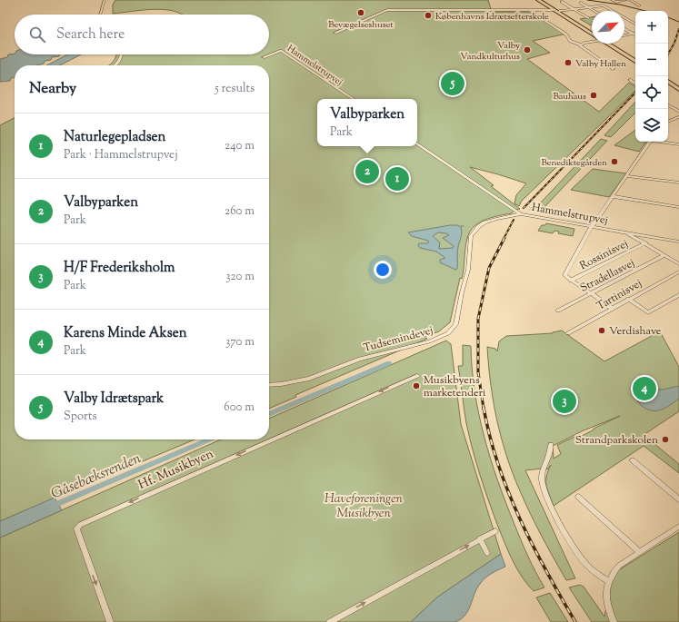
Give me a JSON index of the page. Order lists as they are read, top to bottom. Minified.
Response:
{"streets":{"street":["Hammelstrupvej","Rossinisvej","Stradellasvej","Tartinisvej","Tudsemindevej","Hf. Musikbyen"]},"crossings":[["Hammelstrupvej","Tudsemindevej"]],"one_way":["Hf. Musikbyen"],"water":["Gåsebæksrenden"],"parks":["Haveforeningen Musikbyen"],"places":["Bevægelseshuset","Københavns Idrætsefterskole","Valby Vandkulturhus","Valby Hallen","Bauhaus","Benediktegården","Verdishave","Musikbyens marketenderi","Strandparkskolen"],"north":"top right","page":{"map_buttons":["+","−"],"search":"Search here","heading":["Nearby","5 results"],"pins":["5","2","1","4","3"],"popup":["Valbyparken","Park"],"list":[{"mark":"1","name":"Naturlegepladsen","note":"Park · Hammelstrupvej","value":"240 m"},{"mark":"2","name":"Valbyparken","note":"Park","value":"260 m"},{"mark":"3","name":"H/F Frederiksholm","note":"Park","value":"320 m"},{"mark":"4","name":"Karens Minde Aksen","note":"Park","value":"370 m"},{"mark":"5","name":"Valby Idrætspark","note":"Sports","value":"600 m"}]}}
